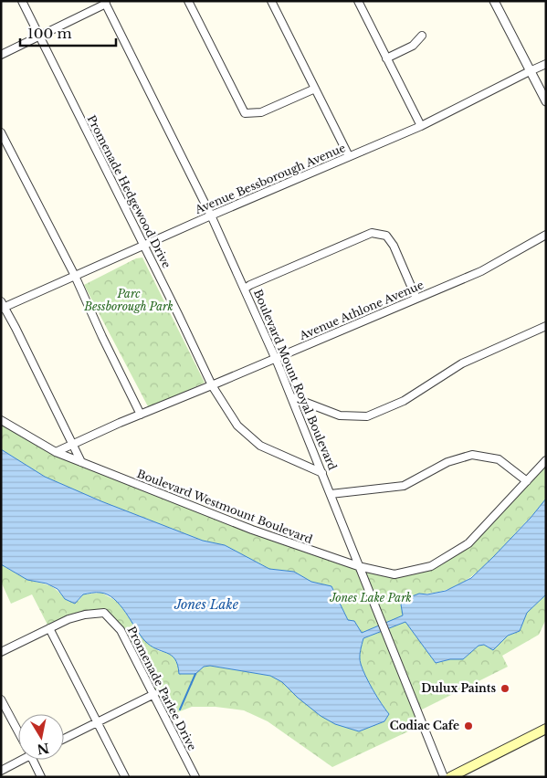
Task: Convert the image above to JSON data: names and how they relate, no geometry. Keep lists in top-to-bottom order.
{
  "streets": {
    "street": [
      "Avenue Bessborough Avenue",
      "Promenade Hedgewood Drive",
      "Avenue Athlone Avenue",
      "Boulevard Mount Royal Boulevard",
      "Boulevard Westmount Boulevard",
      "Promenade Parlee Drive"
    ]
  },
  "crossings": [
    ["Avenue Bessborough Avenue", "Promenade Hedgewood Drive"],
    ["Avenue Bessborough Avenue", "Boulevard Mount Royal Boulevard"],
    ["Promenade Hedgewood Drive", "Avenue Athlone Avenue"],
    ["Promenade Hedgewood Drive", "Boulevard Mount Royal Boulevard"],
    ["Avenue Athlone Avenue", "Boulevard Mount Royal Boulevard"],
    ["Avenue Athlone Avenue", "Boulevard Westmount Boulevard"],
    ["Boulevard Mount Royal Boulevard", "Boulevard Westmount Boulevard"]
  ],
  "water": ["Jones Lake"],
  "parks": ["Parc Bessborough Park", "Jones Lake Park"],
  "places": ["Dulux Paints", "Codiac Cafe"],
  "scale_bar": "100 m",
  "north": "bottom"
}
